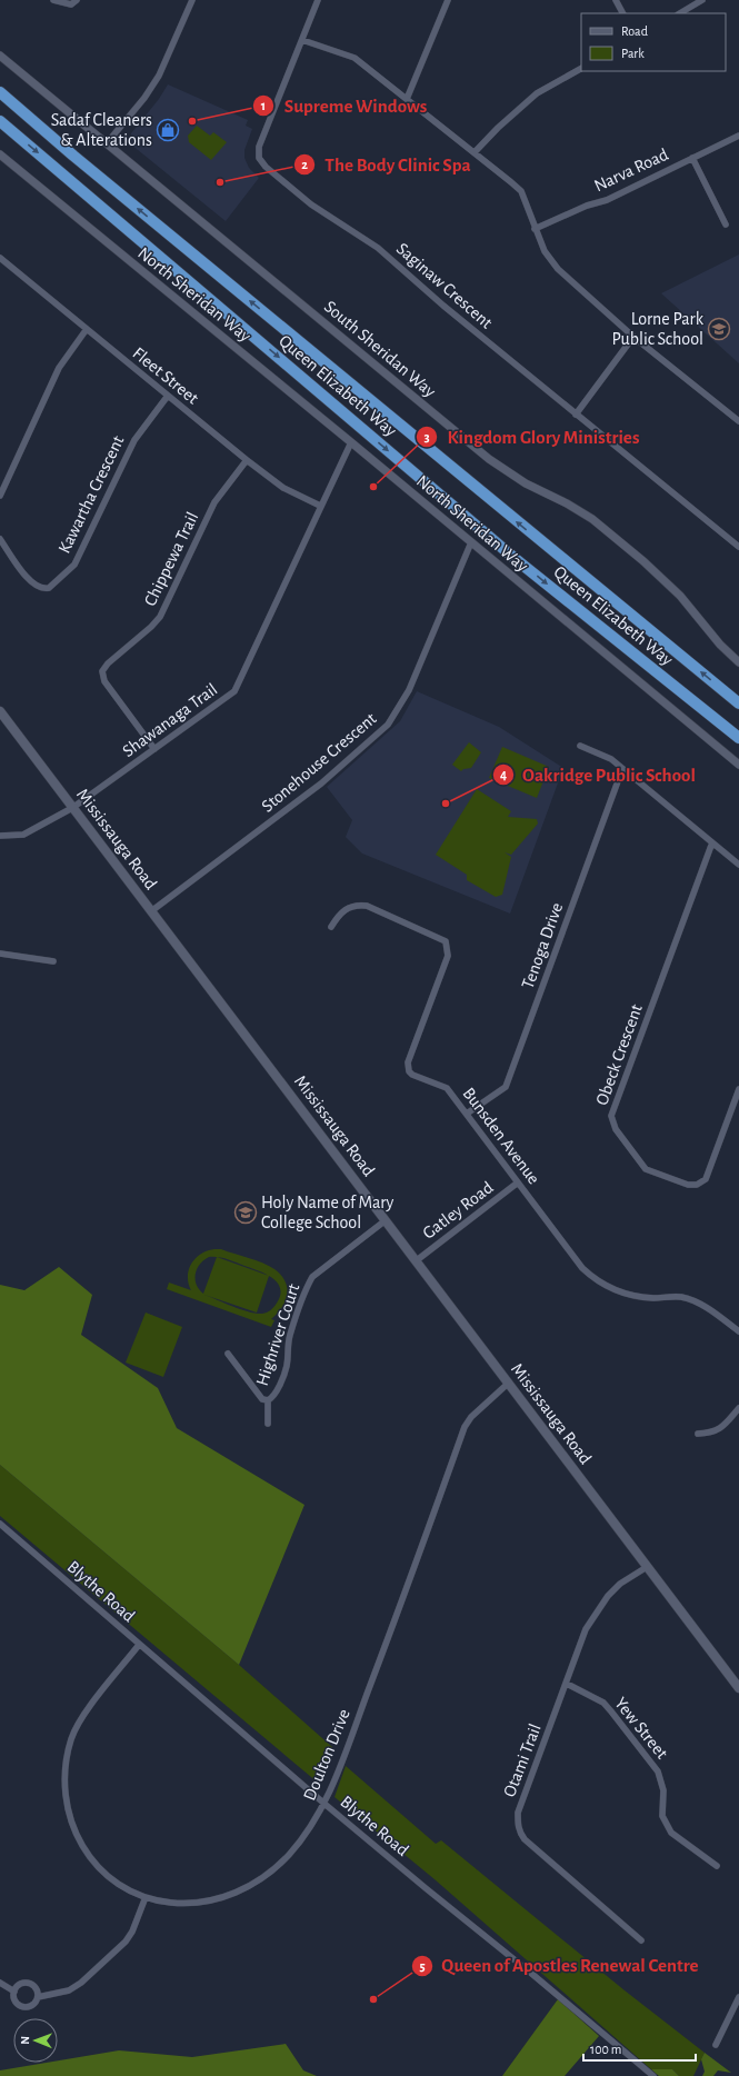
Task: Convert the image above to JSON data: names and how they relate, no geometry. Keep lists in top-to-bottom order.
{
  "streets": {
    "highway": ["Queen Elizabeth Way"],
    "main road": ["Mississauga Road"],
    "street": [
      "Narva Road",
      "Saginaw Crescent",
      "North Sheridan Way",
      "South Sheridan Way",
      "Fleet Street",
      "Kawartha Crescent",
      "Chippewa Trail",
      "Shawanaga Trail",
      "Stonehouse Crescent",
      "Tenoga Drive",
      "Obeck Crescent",
      "Bunsden Avenue",
      "Gatley Road",
      "Highriver Court",
      "Blythe Road",
      "Yew Street",
      "Doulton Drive",
      "Otami Trail"
    ]
  },
  "crossings": [
    ["North Sheridan Way", "Shawanaga Trail"],
    ["North Sheridan Way", "Stonehouse Crescent"],
    ["Fleet Street", "Kawartha Crescent"],
    ["Fleet Street", "Chippewa Trail"],
    ["Fleet Street", "Shawanaga Trail"],
    ["Chippewa Trail", "Shawanaga Trail"],
    ["Shawanaga Trail", "Mississauga Road"],
    ["Stonehouse Crescent", "Mississauga Road"],
    ["Mississauga Road", "Gatley Road"],
    ["Mississauga Road", "Highriver Court"],
    ["Mississauga Road", "Doulton Drive"],
    ["Mississauga Road", "Otami Trail"],
    ["Tenoga Drive", "Bunsden Avenue"],
    ["Bunsden Avenue", "Gatley Road"],
    ["Blythe Road", "Doulton Drive"],
    ["Yew Street", "Otami Trail"]
  ],
  "places": {
    "other": [
      "Supreme Windows",
      "The Body Clinic Spa",
      "Kingdom Glory Ministries",
      "Oakridge Public School",
      "Queen of Apostles Renewal Centre"
    ],
    "shop": ["Sadaf Cleaners & Alterations"],
    "school or university": ["Lorne Park Public School", "Holy Name of Mary College School"]
  },
  "legend": ["Road", "Park"],
  "scale_bar": "100 m",
  "north": "left"
}
